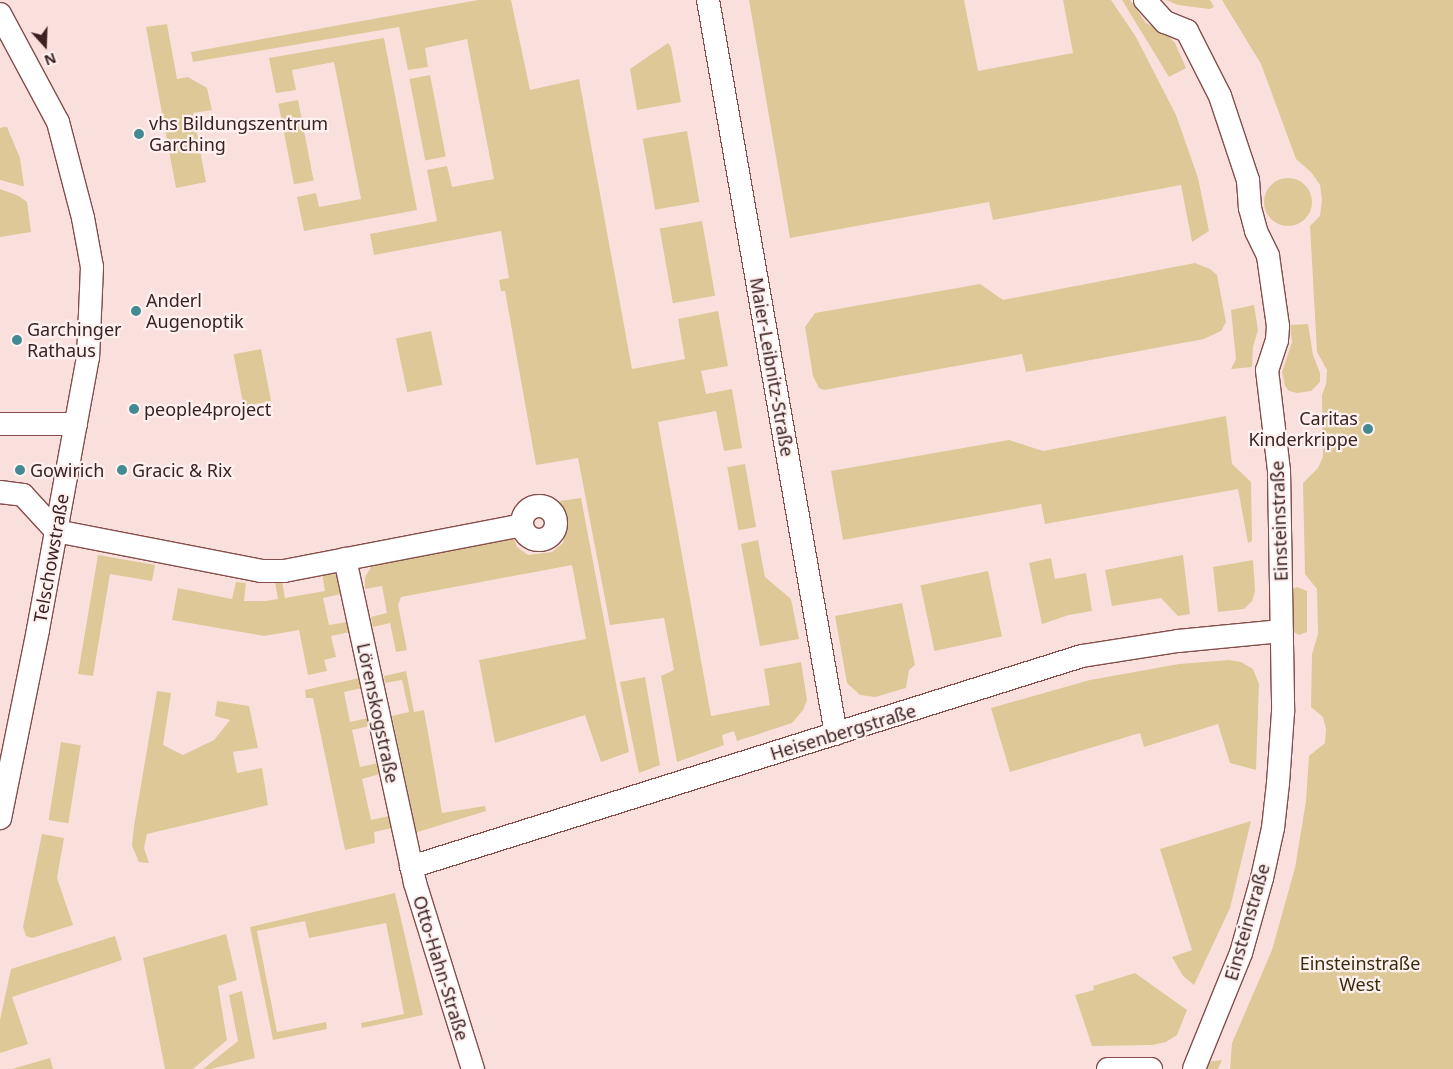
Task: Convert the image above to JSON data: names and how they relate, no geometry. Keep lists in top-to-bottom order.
{
  "streets": {
    "street": [
      "Maier-Leibnitz-Straße",
      "Einsteinstraße",
      "Telschowstraße",
      "Lörenskogstraße",
      "Heisenbergstraße",
      "Otto-Hahn-Straße"
    ]
  },
  "crossings": [
    ["Maier-Leibnitz-Straße", "Heisenbergstraße"],
    ["Einsteinstraße", "Heisenbergstraße"],
    ["Lörenskogstraße", "Heisenbergstraße"],
    ["Lörenskogstraße", "Otto-Hahn-Straße"],
    ["Heisenbergstraße", "Otto-Hahn-Straße"]
  ],
  "parks": ["Einsteinstraße West"],
  "places": [
    "vhs Bildungszentrum Garching",
    "Anderl Augenoptik",
    "Garchinger Rathaus",
    "people4project",
    "Caritas Kinderkrippe",
    "Gowirich",
    "Gracic & Rix"
  ],
  "north": "bottom"
}
